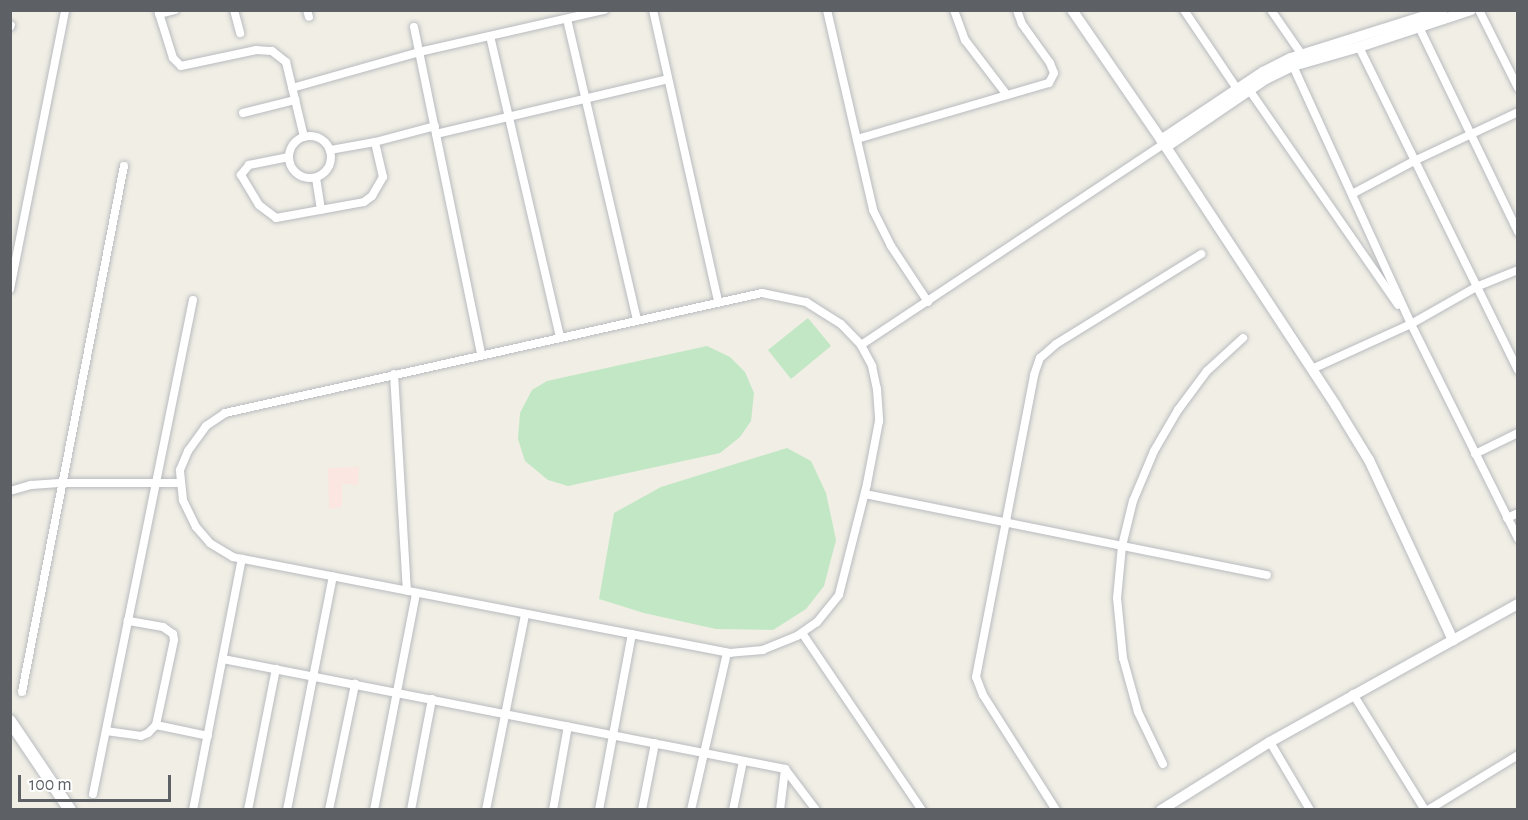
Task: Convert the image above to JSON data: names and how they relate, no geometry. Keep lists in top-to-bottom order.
{
  "scale_bar": "100 m"
}
